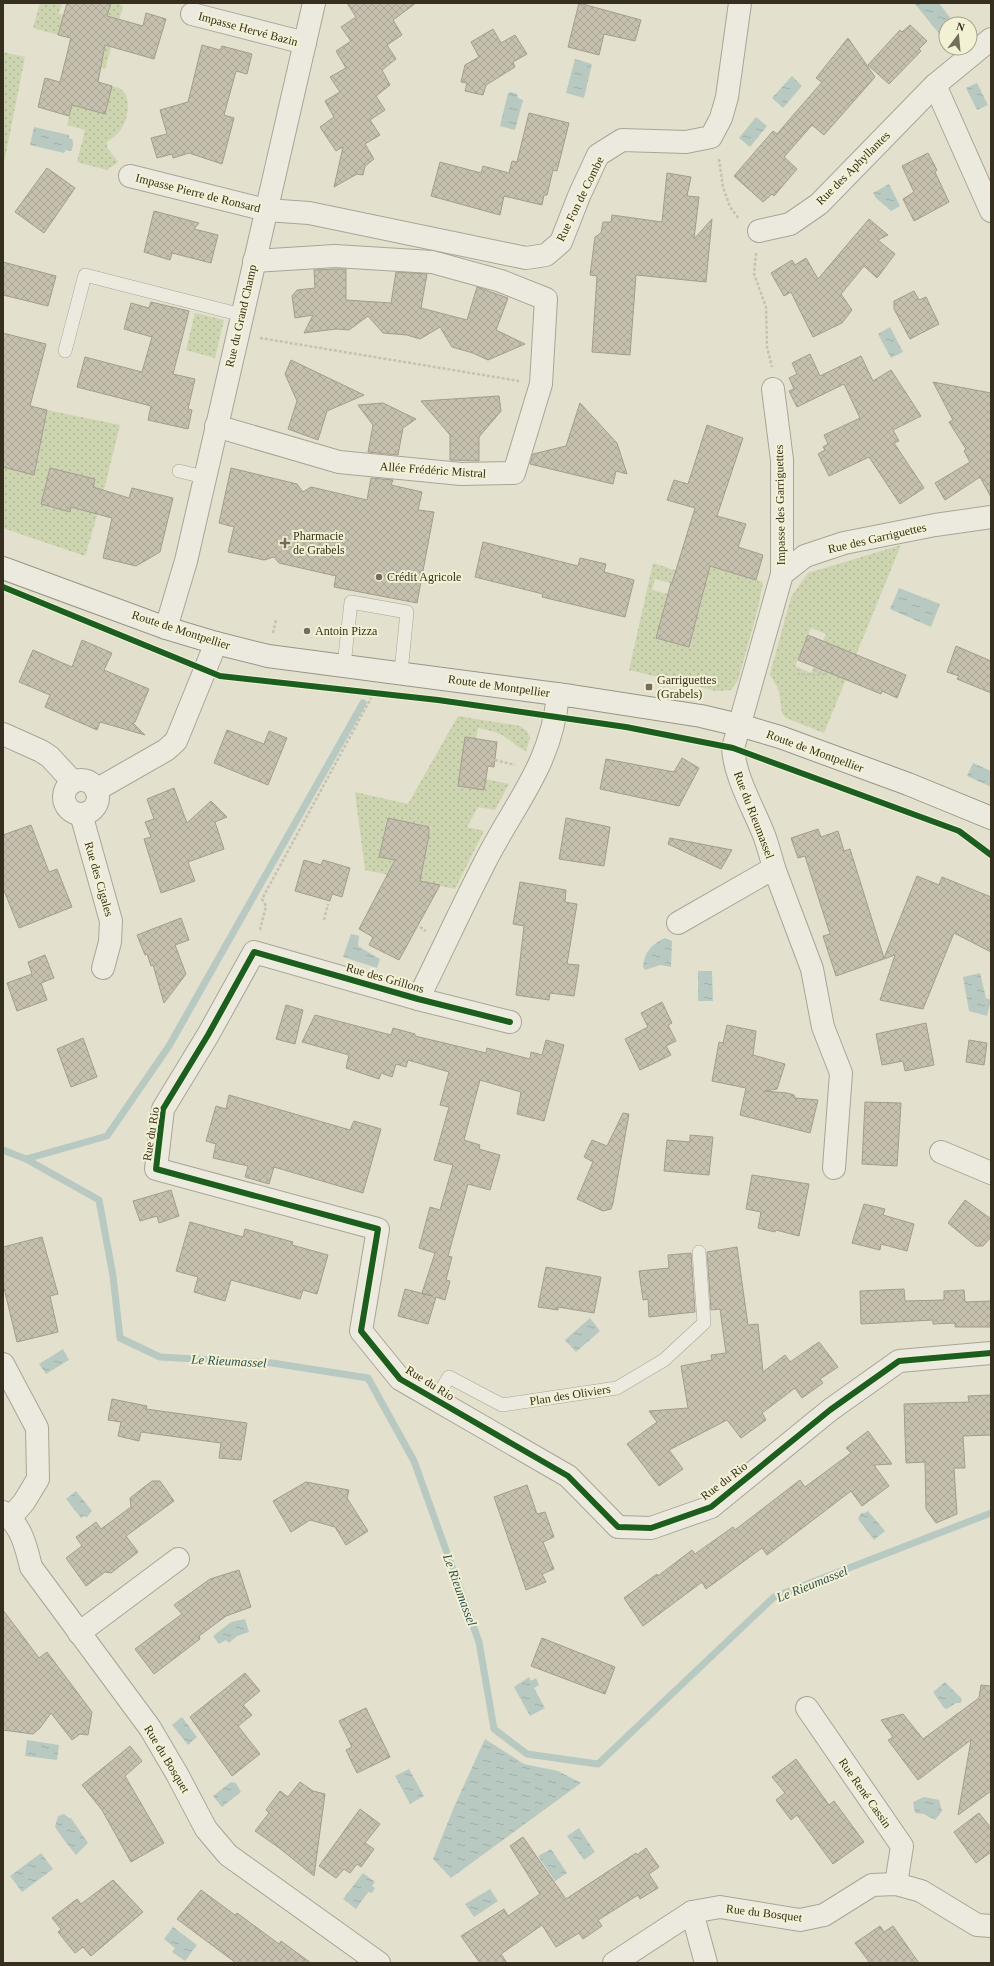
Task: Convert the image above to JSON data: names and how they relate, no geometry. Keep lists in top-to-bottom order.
{
  "streets": {
    "street": [
      "Impasse Hervé Bazin",
      "Rue des Aphyllantes",
      "Impasse Pierre de Ronsard",
      "Rue Fon de Combe",
      "Rue du Grand Champ",
      "Allée Frédéric Mistral",
      "Impasse des Garriguettes",
      "Rue des Garriguettes",
      "Route de Montpellier",
      "Rue du Rieumassel",
      "Rue des Cigales",
      "Rue des Grillons",
      "Rue du Rio",
      "Rue du Bosquet",
      "Rue René Cassin"
    ],
    "lane": ["Plan des Oliviers"]
  },
  "crossings": [
    ["Impasse Hervé Bazin", "Rue du Grand Champ"],
    ["Impasse Pierre de Ronsard", "Rue Fon de Combe"],
    ["Impasse Pierre de Ronsard", "Rue du Grand Champ"],
    ["Rue Fon de Combe", "Rue du Grand Champ"],
    ["Rue du Grand Champ", "Allée Frédéric Mistral"],
    ["Rue du Grand Champ", "Route de Montpellier"],
    ["Impasse des Garriguettes", "Rue des Garriguettes"],
    ["Route de Montpellier", "Rue du Rieumassel"],
    ["Route de Montpellier", "Rue des Grillons"],
    ["Rue des Grillons", "Rue du Rio"],
    ["Rue du Rio", "Plan des Oliviers"],
    ["Rue du Bosquet", "Rue René Cassin"]
  ],
  "water": ["Le Rieumassel"],
  "places": {
    "health": ["Pharmacie de Grabels"],
    "other": ["Crédit Agricole", "Antoin Pizza"],
    "transit": ["Garriguettes (Grabels)"]
  },
  "north": "top"
}
